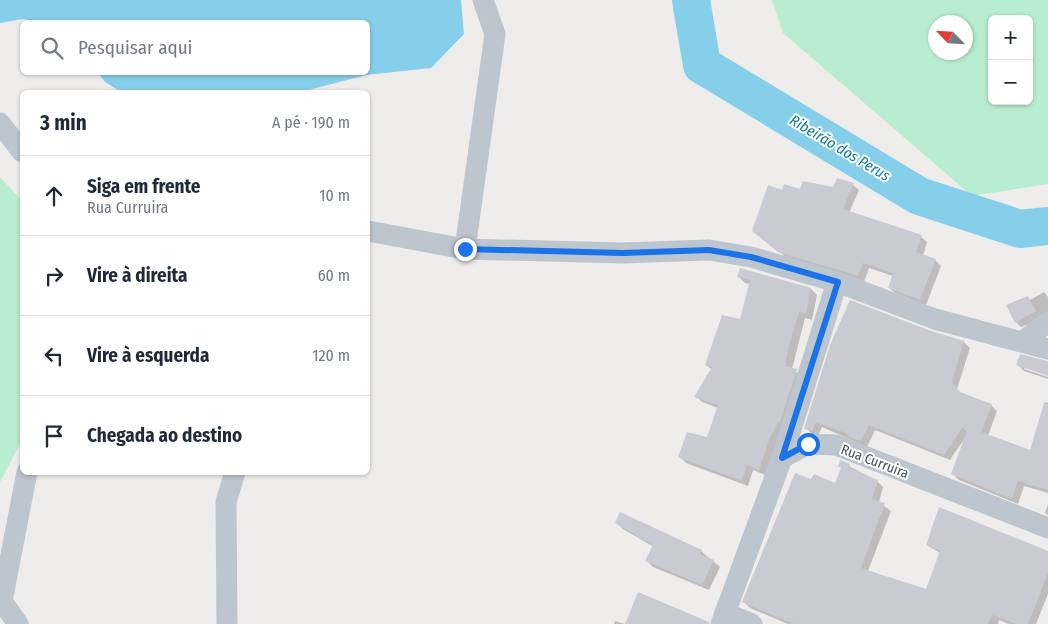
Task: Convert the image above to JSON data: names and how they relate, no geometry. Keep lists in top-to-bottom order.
{
  "streets": {
    "street": ["Rua Curruira"]
  },
  "water": ["Ribeirão dos Perus"],
  "north": "top left",
  "page": {
    "map_buttons": ["+", "−"],
    "search": "Pesquisar aqui",
    "heading": ["3 min", "A pé · 190 m"],
    "list": [
      ["Siga em frente", "Rua Curruira", "10 m"],
      ["Vire à direita", "60 m"],
      ["Vire à esquerda", "120 m"],
      "Chegada ao destino"
    ]
  }
}
